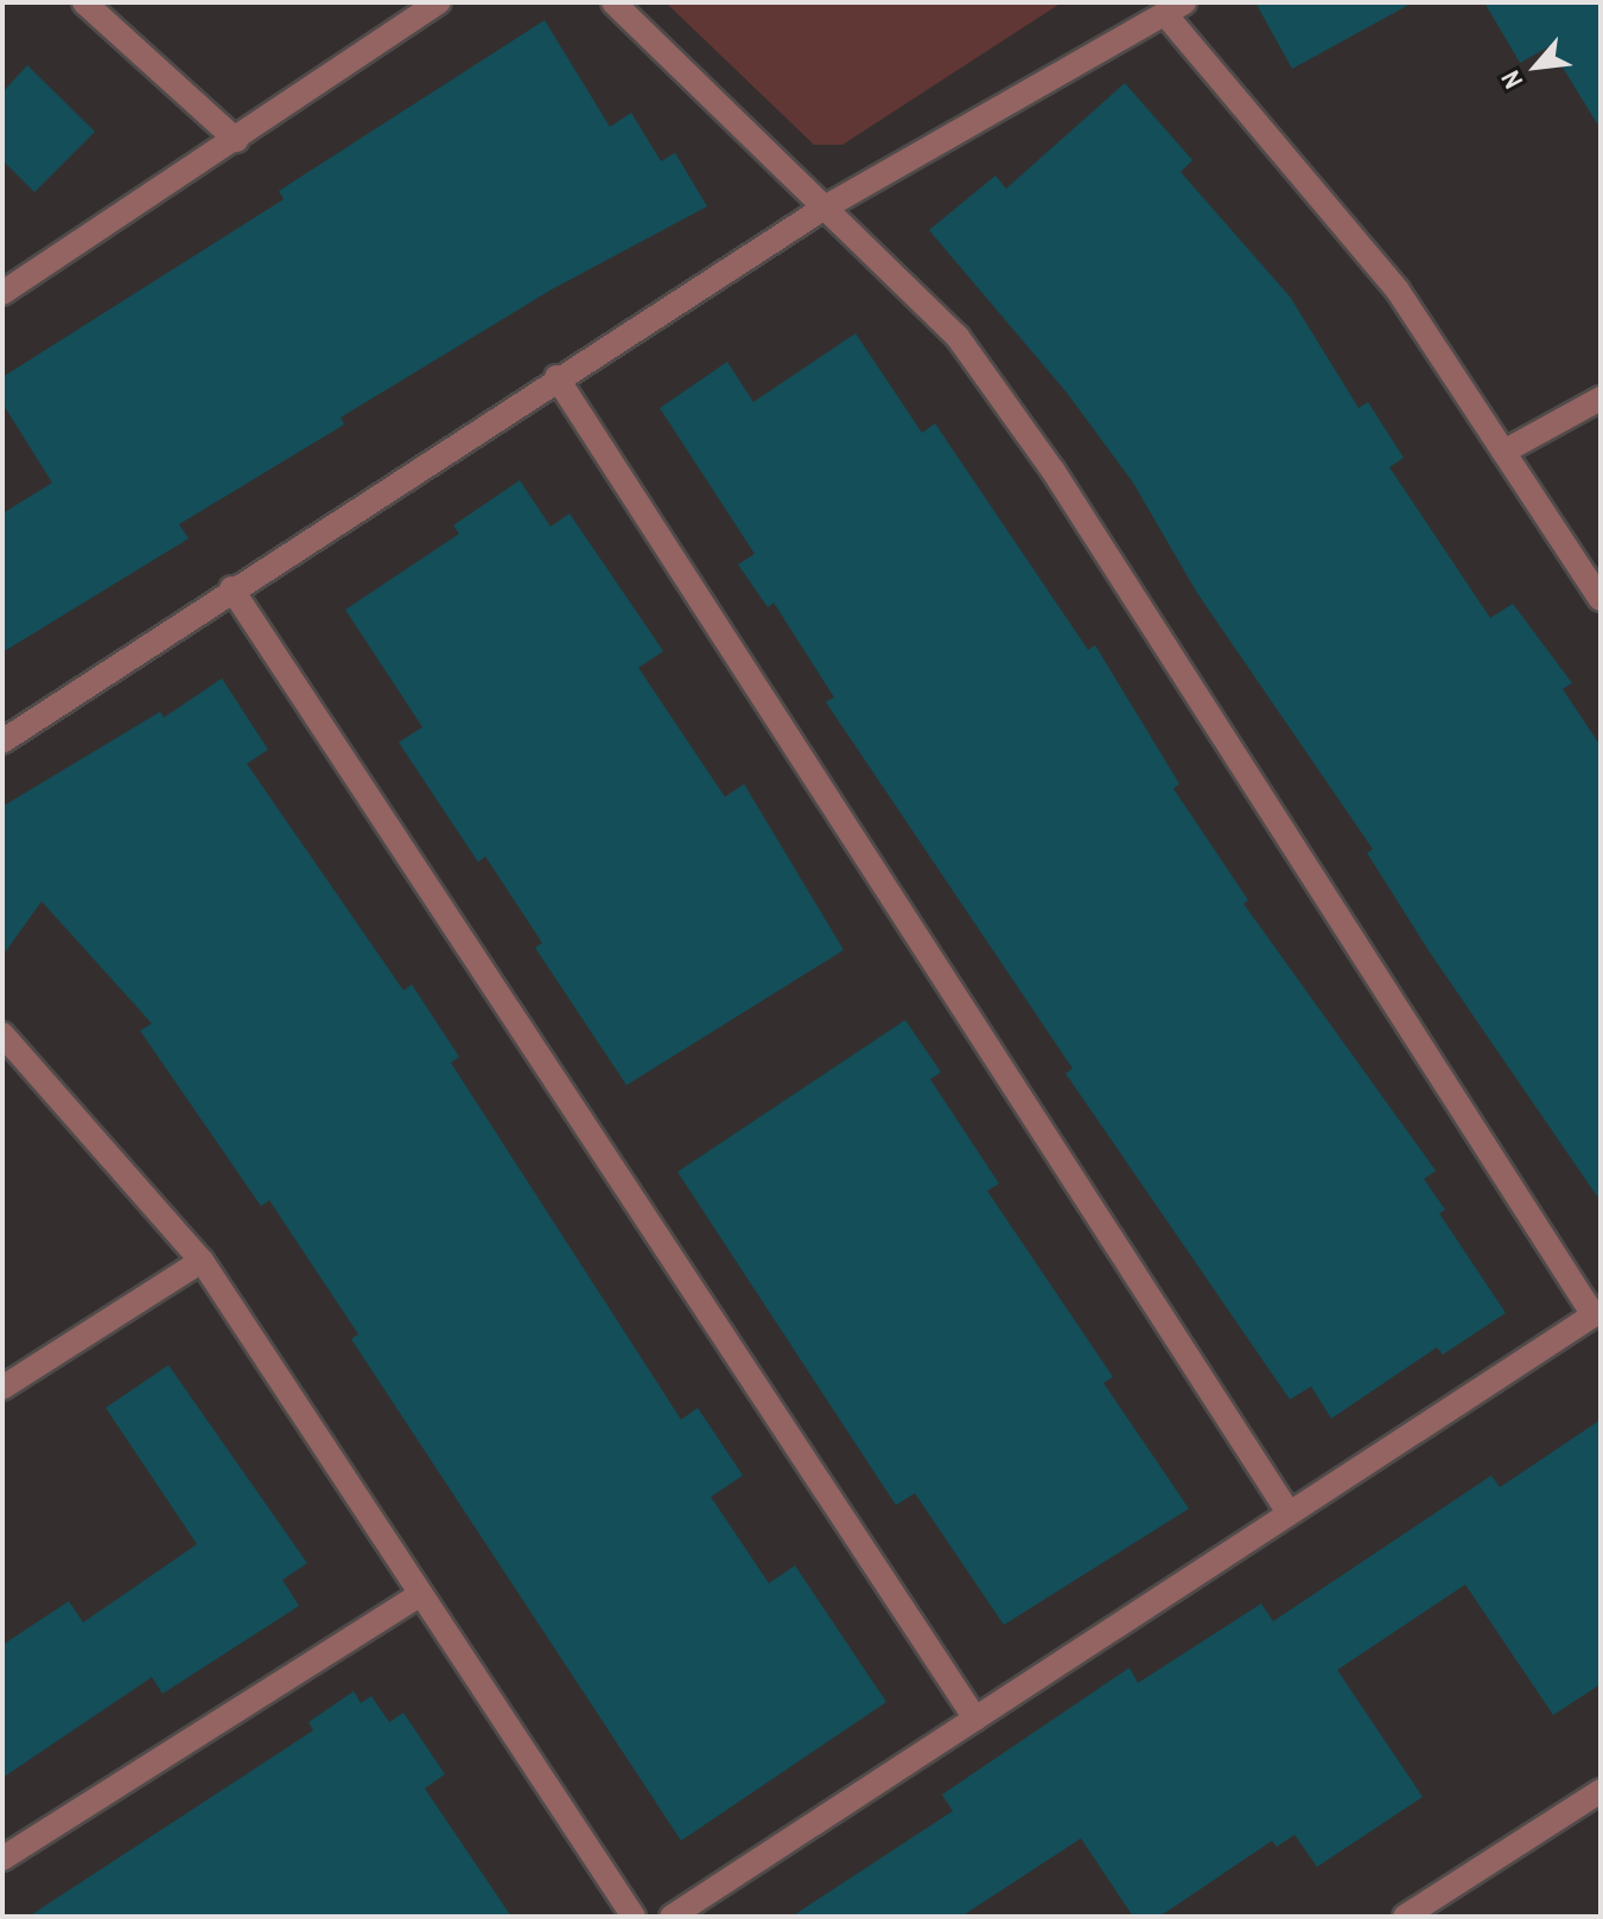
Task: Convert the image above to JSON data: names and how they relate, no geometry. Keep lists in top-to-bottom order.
{
  "north": "bottom left"
}
